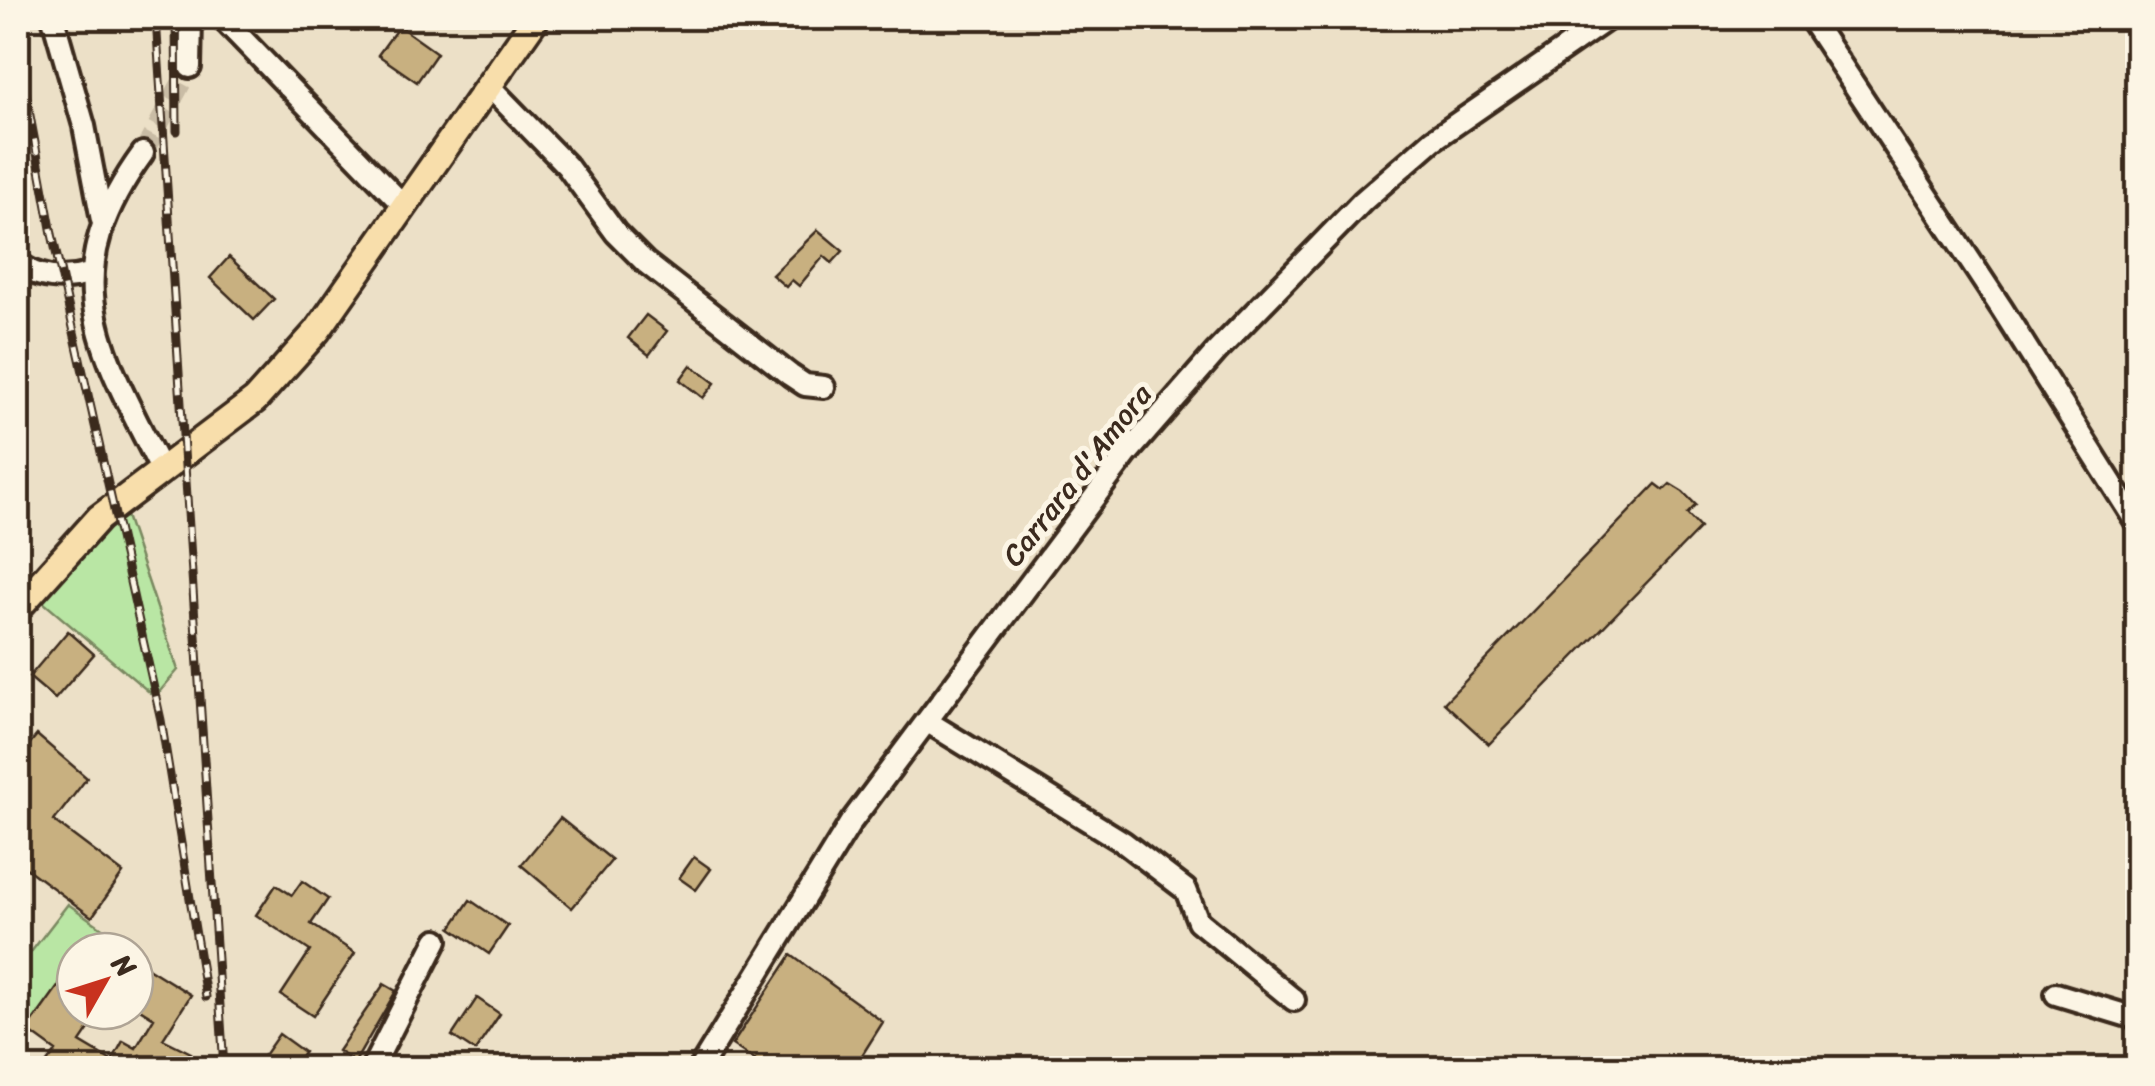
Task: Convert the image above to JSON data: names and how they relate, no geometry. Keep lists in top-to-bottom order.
{
  "streets": {
    "street": ["Carrara d'Amora"]
  },
  "north": "top right"
}
